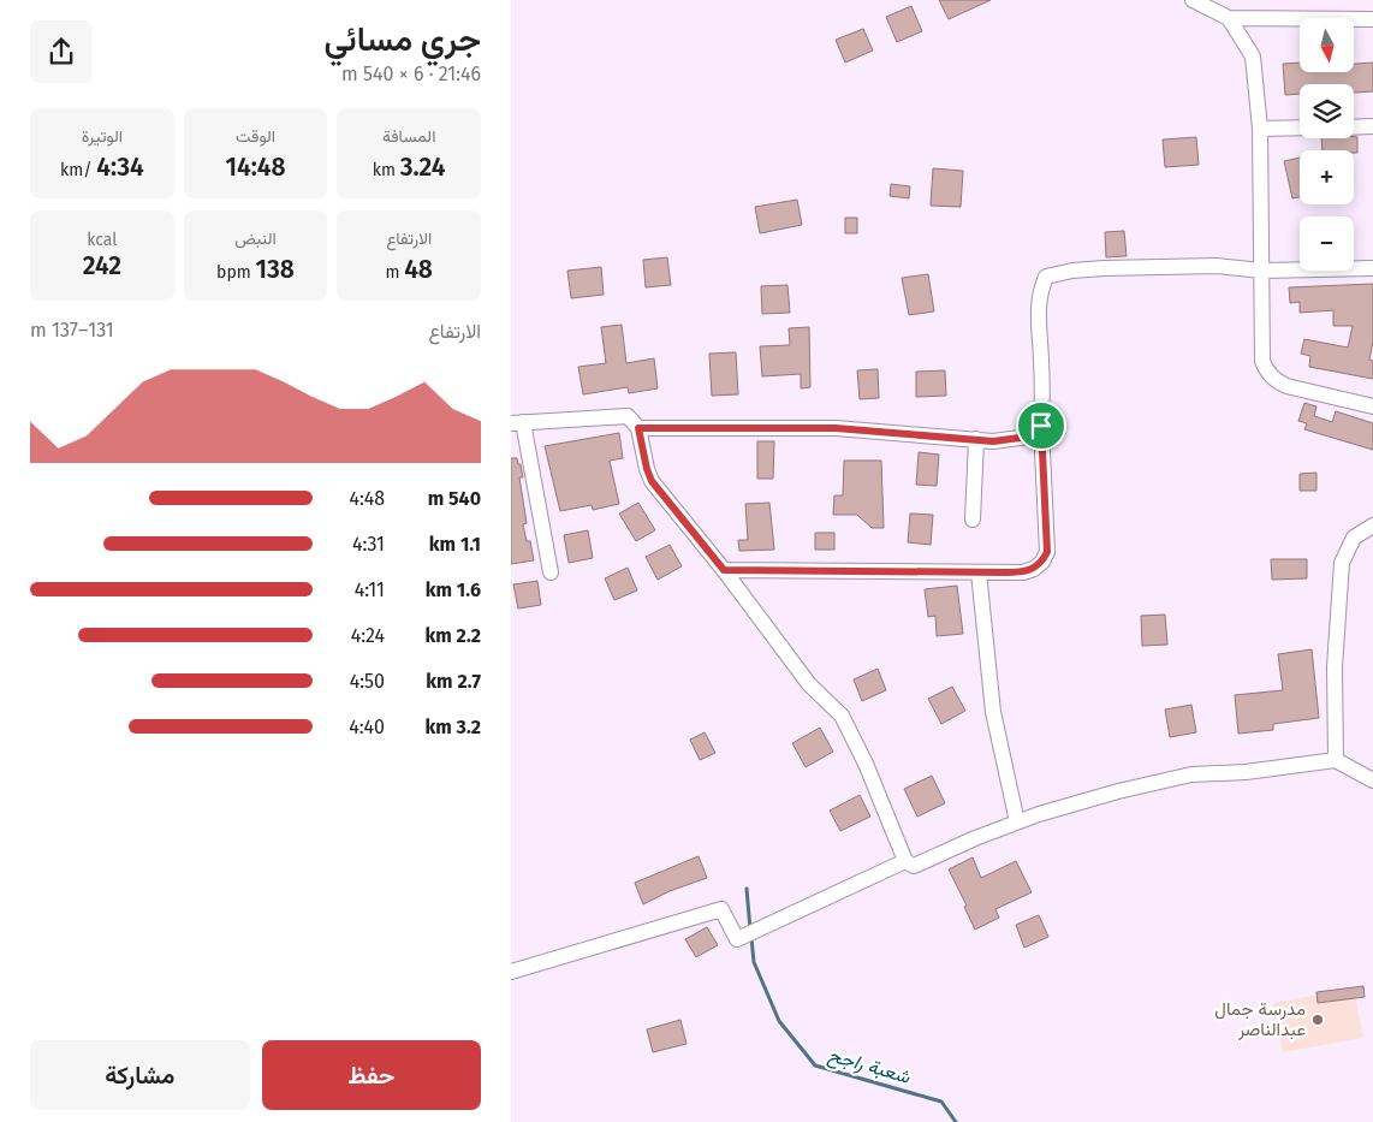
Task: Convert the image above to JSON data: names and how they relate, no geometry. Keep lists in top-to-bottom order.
{
  "water": ["شعبة راجح"],
  "places": ["مدرسة جمال عبدالناصر"],
  "north": "bottom",
  "page": {
    "heading": ["جري مسائي", "21:46 · 6 × 540 m"],
    "map_buttons": ["+", "−"],
    "stats": [
      ["المسافة", "3.24 km"],
      ["الوقت", "14:48"],
      ["الوتيرة", "4:34 /km"],
      ["الارتفاع", "48 m"],
      ["النبض", "138 bpm"],
      ["kcal", "242"]
    ],
    "chart": ["الارتفاع", "131–137 m"],
    "list": [
      {
        "name": "540 m",
        "note": "4:48"
      },
      {
        "name": "1.1 km",
        "note": "4:31"
      },
      {
        "name": "1.6 km",
        "note": "4:11"
      },
      {
        "name": "2.2 km",
        "note": "4:24"
      },
      {
        "name": "2.7 km",
        "note": "4:50"
      },
      {
        "name": "3.2 km",
        "note": "4:40"
      }
    ],
    "buttons": ["حفظ", "مشاركة"]
  }
}
